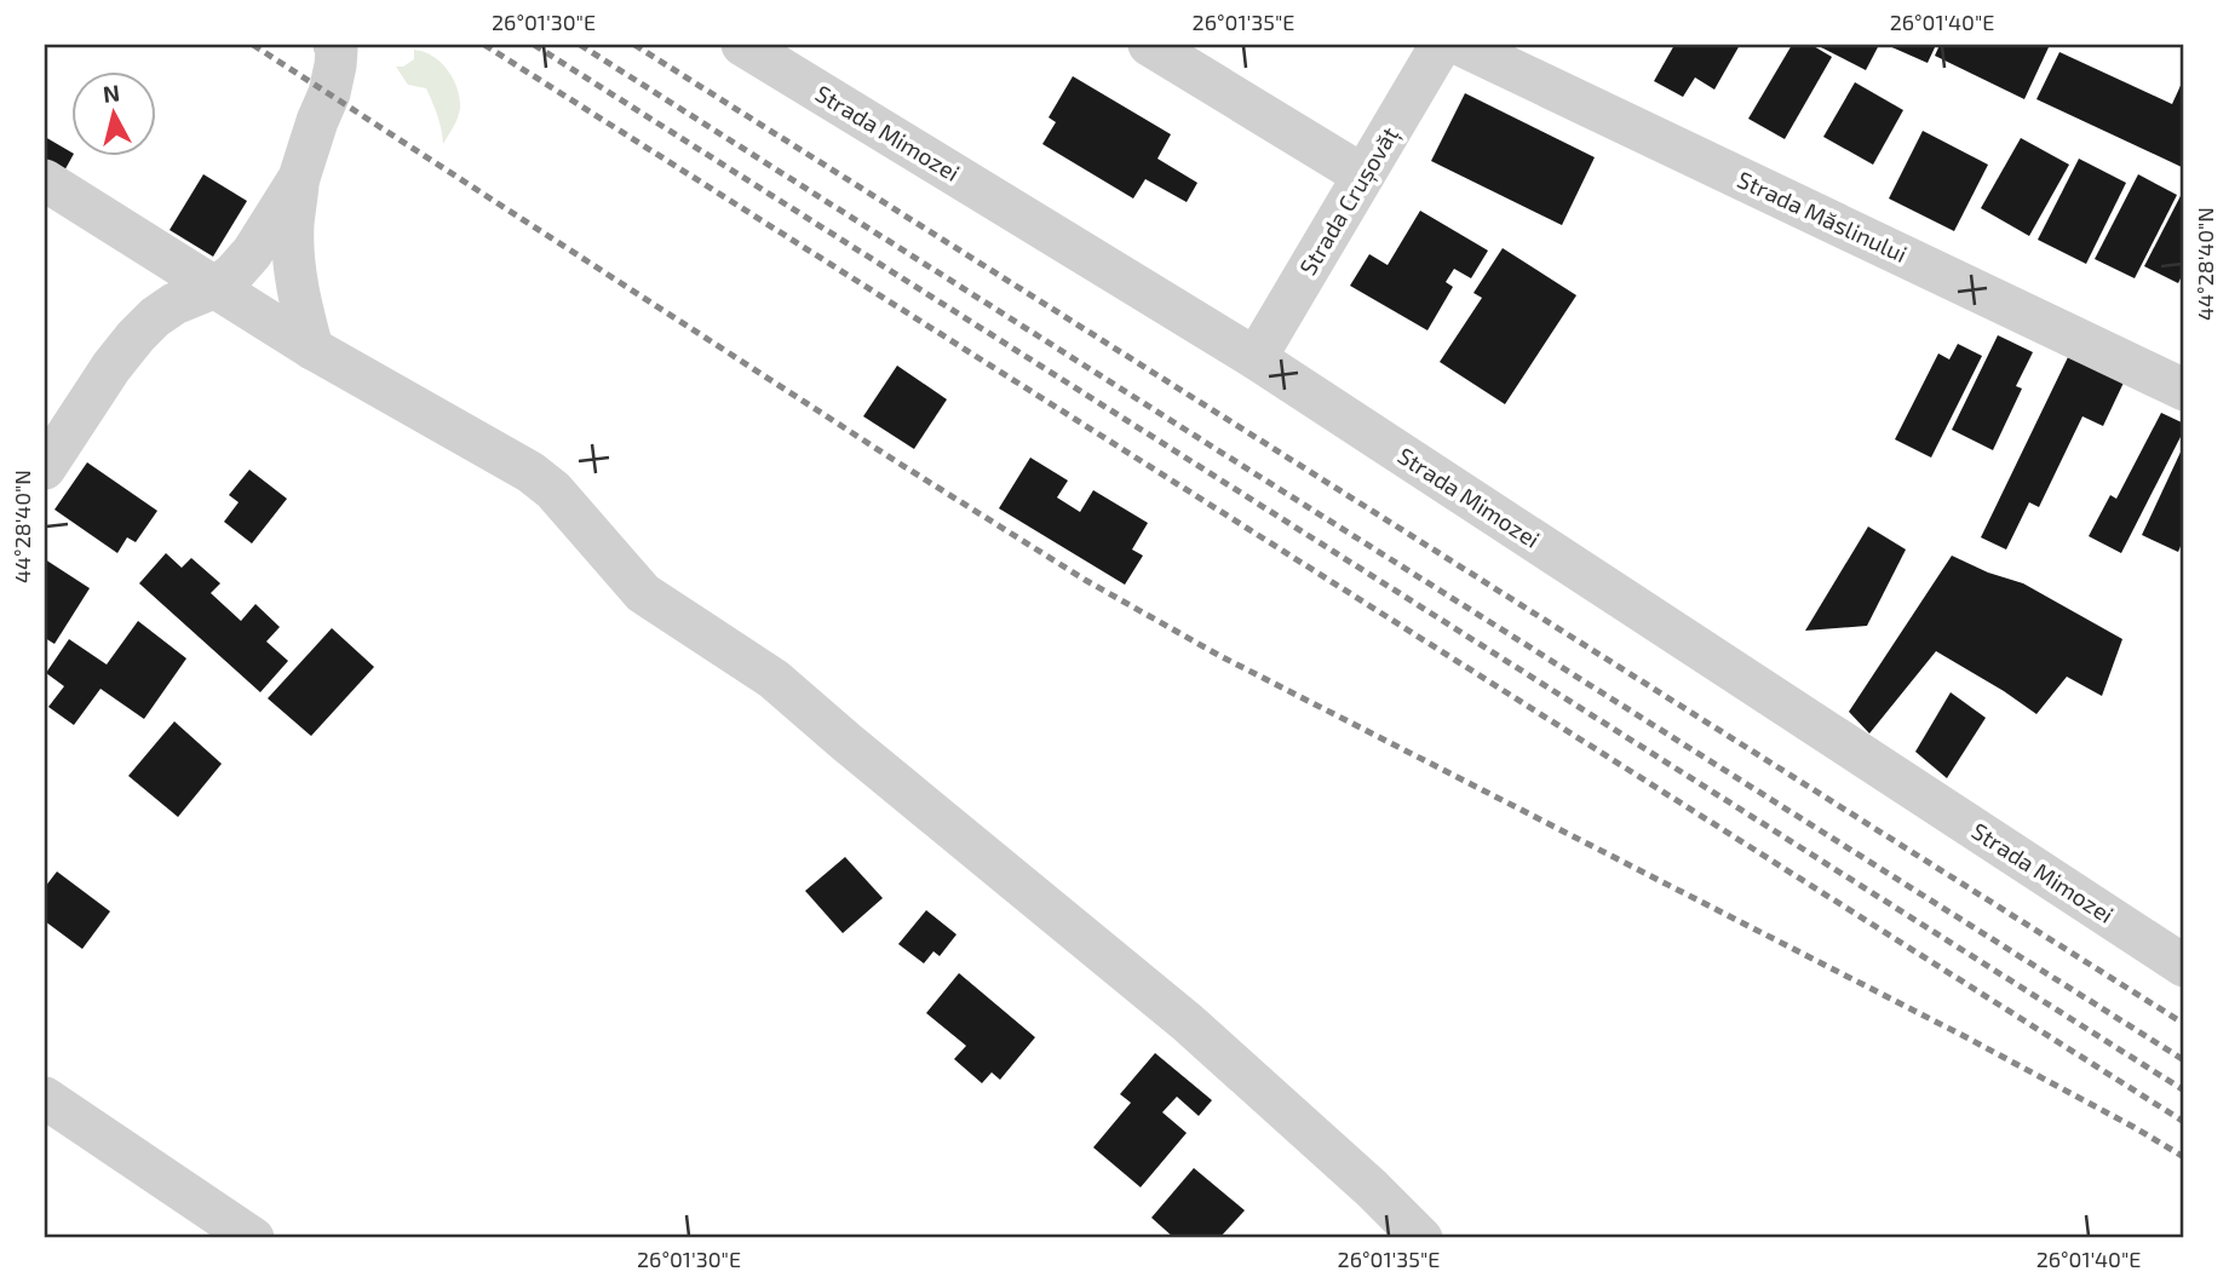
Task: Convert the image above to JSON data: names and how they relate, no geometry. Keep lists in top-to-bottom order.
{
  "streets": {
    "street": ["Strada Mimozei", "Strada Crușovăț", "Strada Măslinului"]
  },
  "crossings": [
    ["Strada Mimozei", "Strada Crușovăț"]
  ],
  "north": "top",
  "coordinates": [
    "26°01'30\"E",
    "26°01'35\"E",
    "26°01'40\"E",
    "44°28'40\"N"
  ]
}
